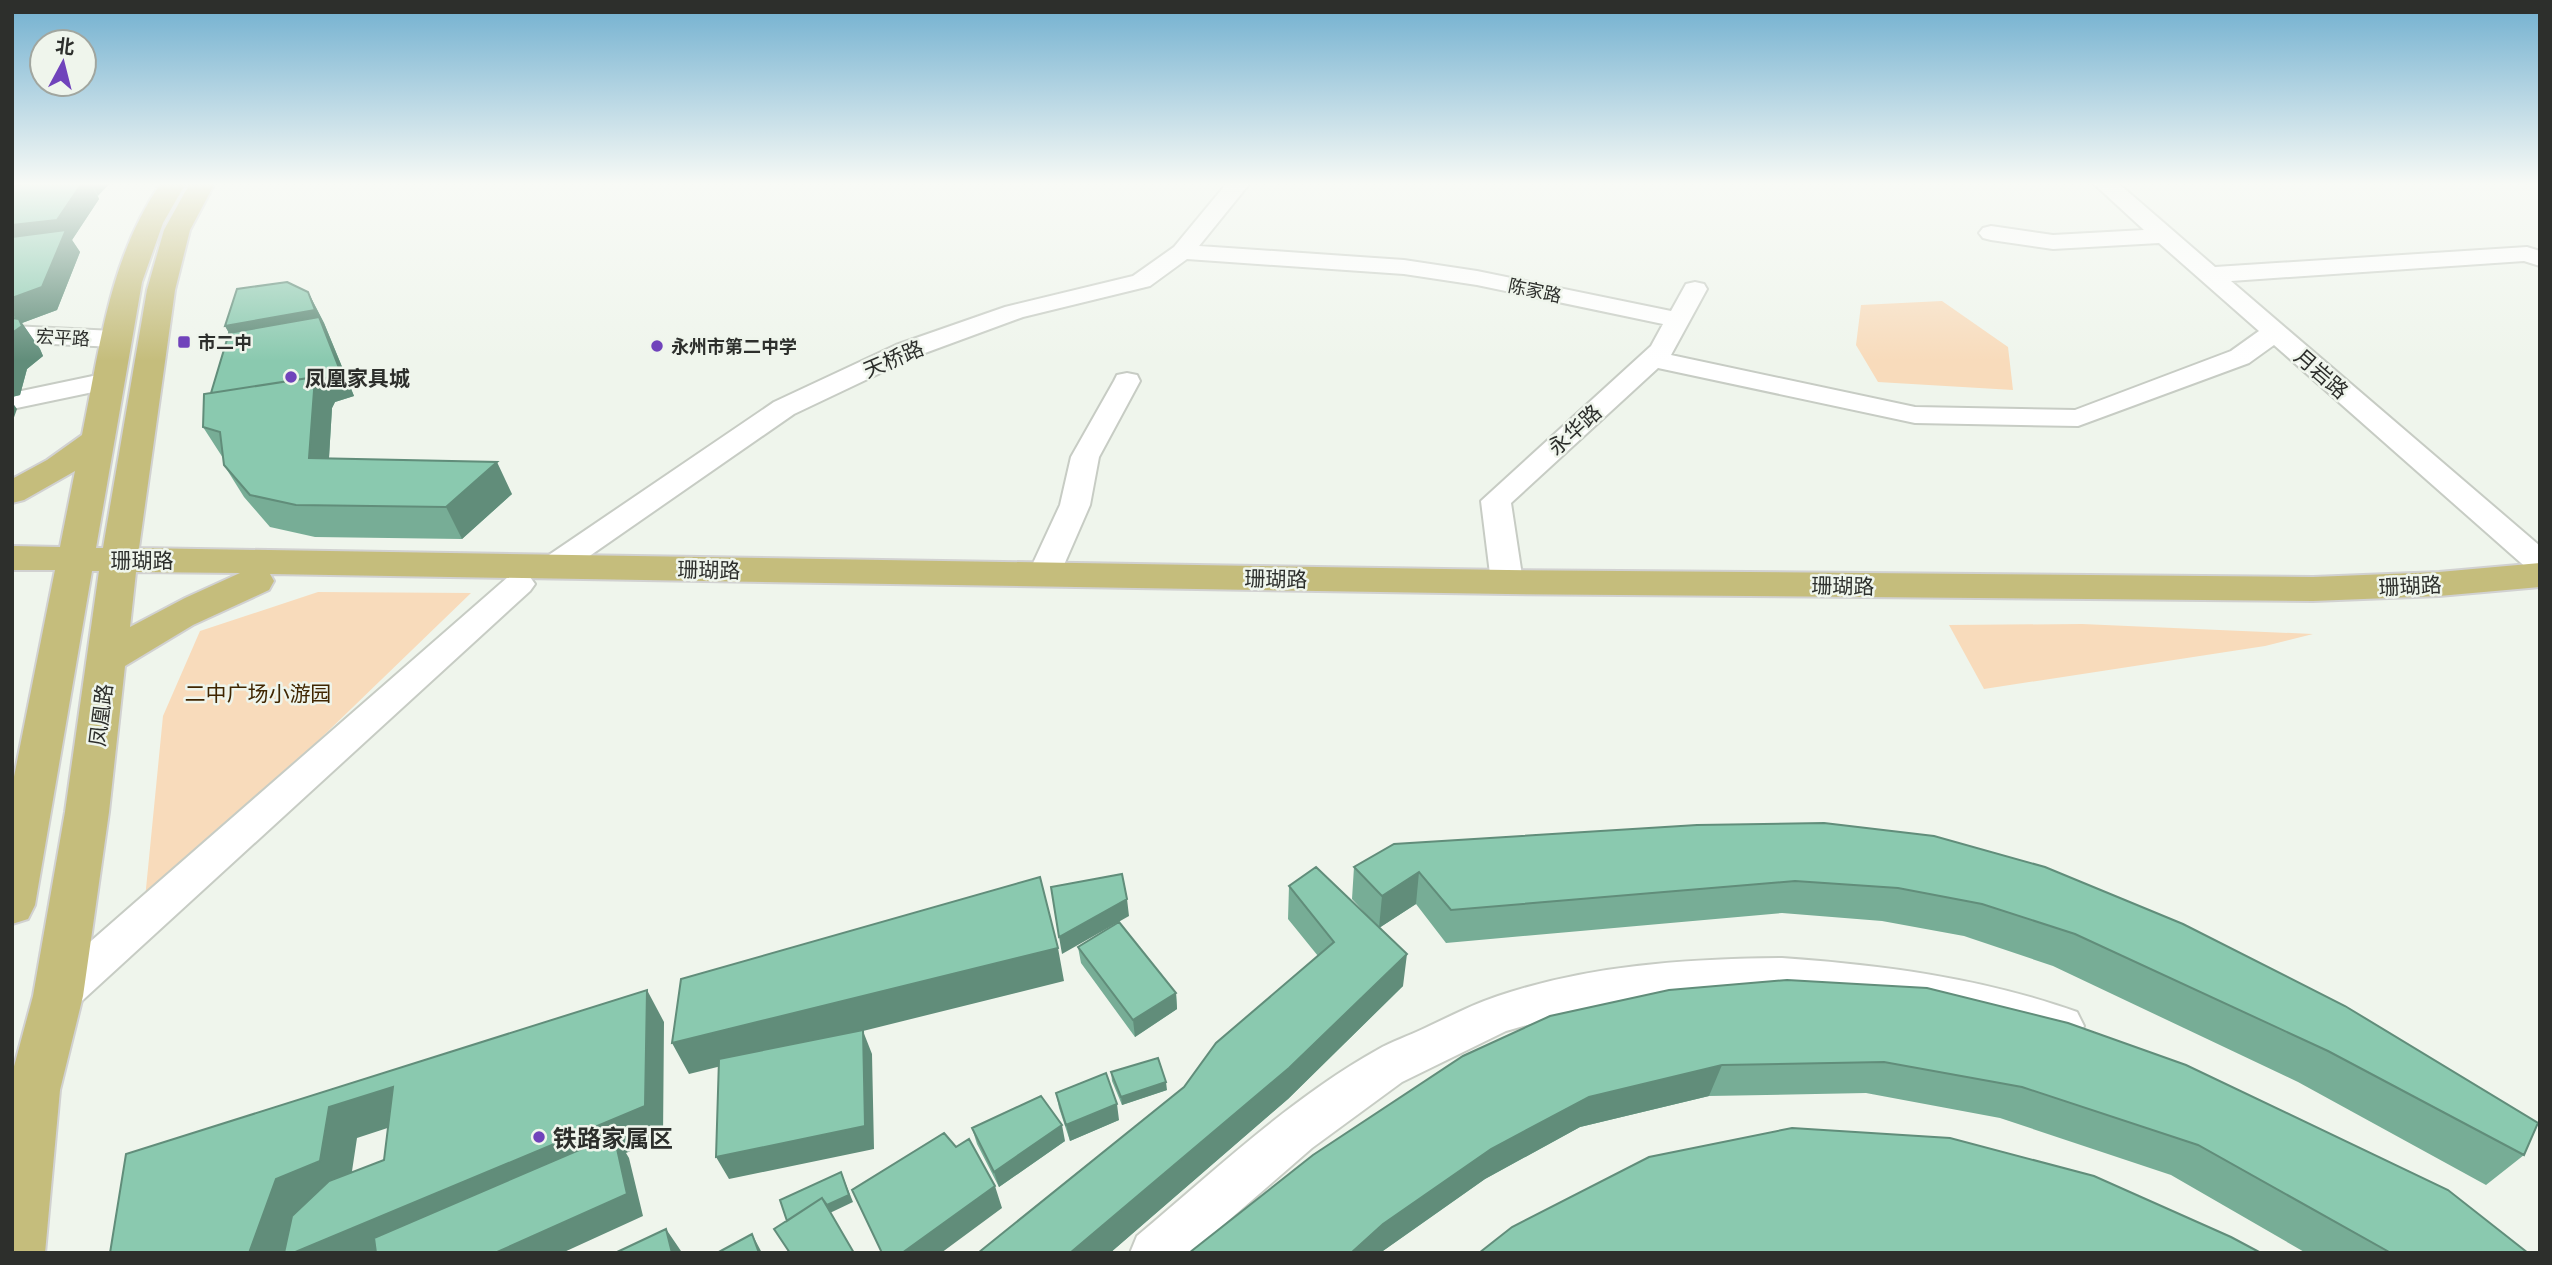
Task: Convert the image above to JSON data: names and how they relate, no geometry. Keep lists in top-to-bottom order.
{
  "streets": {
    "main road": ["珊瑚路", "凤凰路"],
    "street": [
      "陈家路",
      "宏平路",
      "天桥路",
      "月岩路",
      "永华路"
    ]
  },
  "crossings": [
    ["陈家路", "天桥路"],
    ["陈家路", "永华路"],
    ["天桥路", "珊瑚路"],
    ["永华路", "珊瑚路"],
    ["珊瑚路", "凤凰路"]
  ],
  "parks": ["二中广场小游园"],
  "places": {
    "transit": ["市二中"],
    "other": ["永州市第二中学", "凤凰家具城", "铁路家属区"]
  },
  "north": "top"
}
